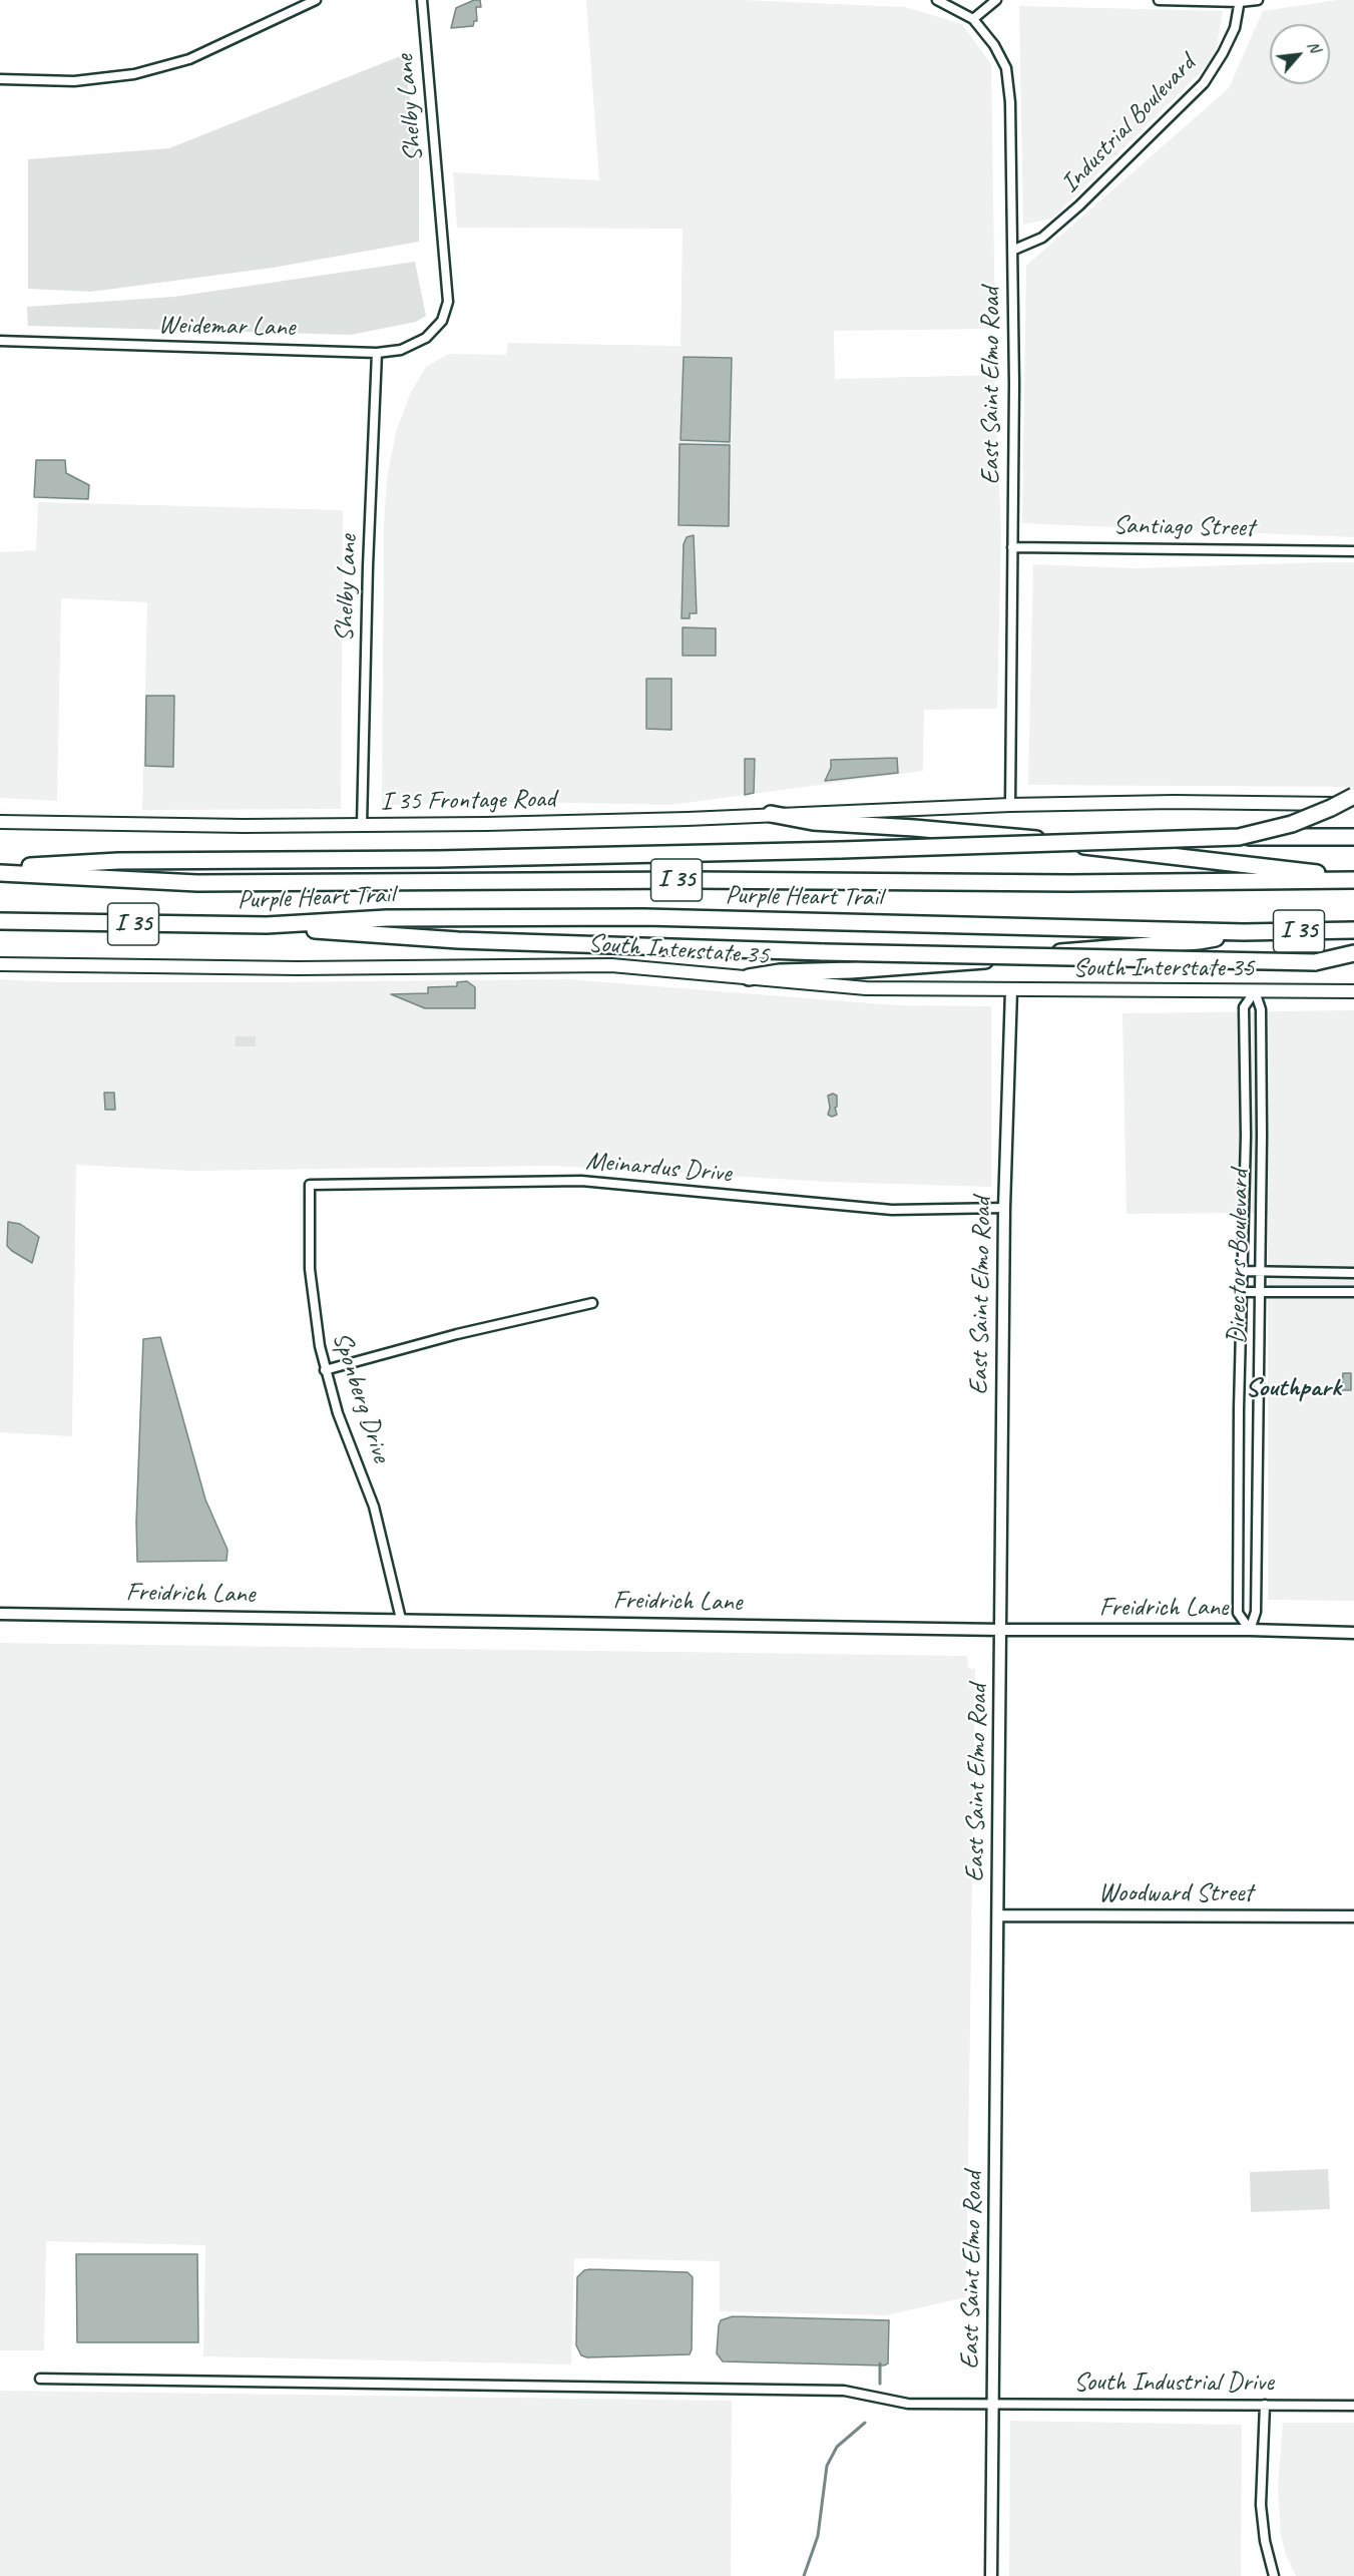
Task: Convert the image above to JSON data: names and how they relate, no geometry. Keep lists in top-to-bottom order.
{
  "streets": {
    "highway": ["I 35", "Purple Heart Trail"],
    "main road": ["I 35 Frontage Road", "South Interstate 35"],
    "street": [
      "Shelby Lane",
      "Industrial Boulevard",
      "Weidemar Lane",
      "East Saint Elmo Road",
      "Santiago Street",
      "Meinardus Drive",
      "Directors Boulevard",
      "Sponberg Drive",
      "Freidrich Lane",
      "Woodward Street",
      "South Industrial Drive"
    ]
  },
  "crossings": [
    ["Shelby Lane", "Weidemar Lane"],
    ["Shelby Lane", "I 35 Frontage Road"],
    ["Industrial Boulevard", "East Saint Elmo Road"],
    ["East Saint Elmo Road", "Santiago Street"],
    ["East Saint Elmo Road", "South Interstate 35"],
    ["East Saint Elmo Road", "Meinardus Drive"],
    ["East Saint Elmo Road", "Freidrich Lane"],
    ["East Saint Elmo Road", "Woodward Street"],
    ["East Saint Elmo Road", "South Industrial Drive"],
    ["South Interstate 35", "Directors Boulevard"],
    ["Meinardus Drive", "Sponberg Drive"],
    ["Directors Boulevard", "Freidrich Lane"],
    ["Sponberg Drive", "Freidrich Lane"]
  ],
  "districts": ["Southpark"],
  "north": "top right"
}
